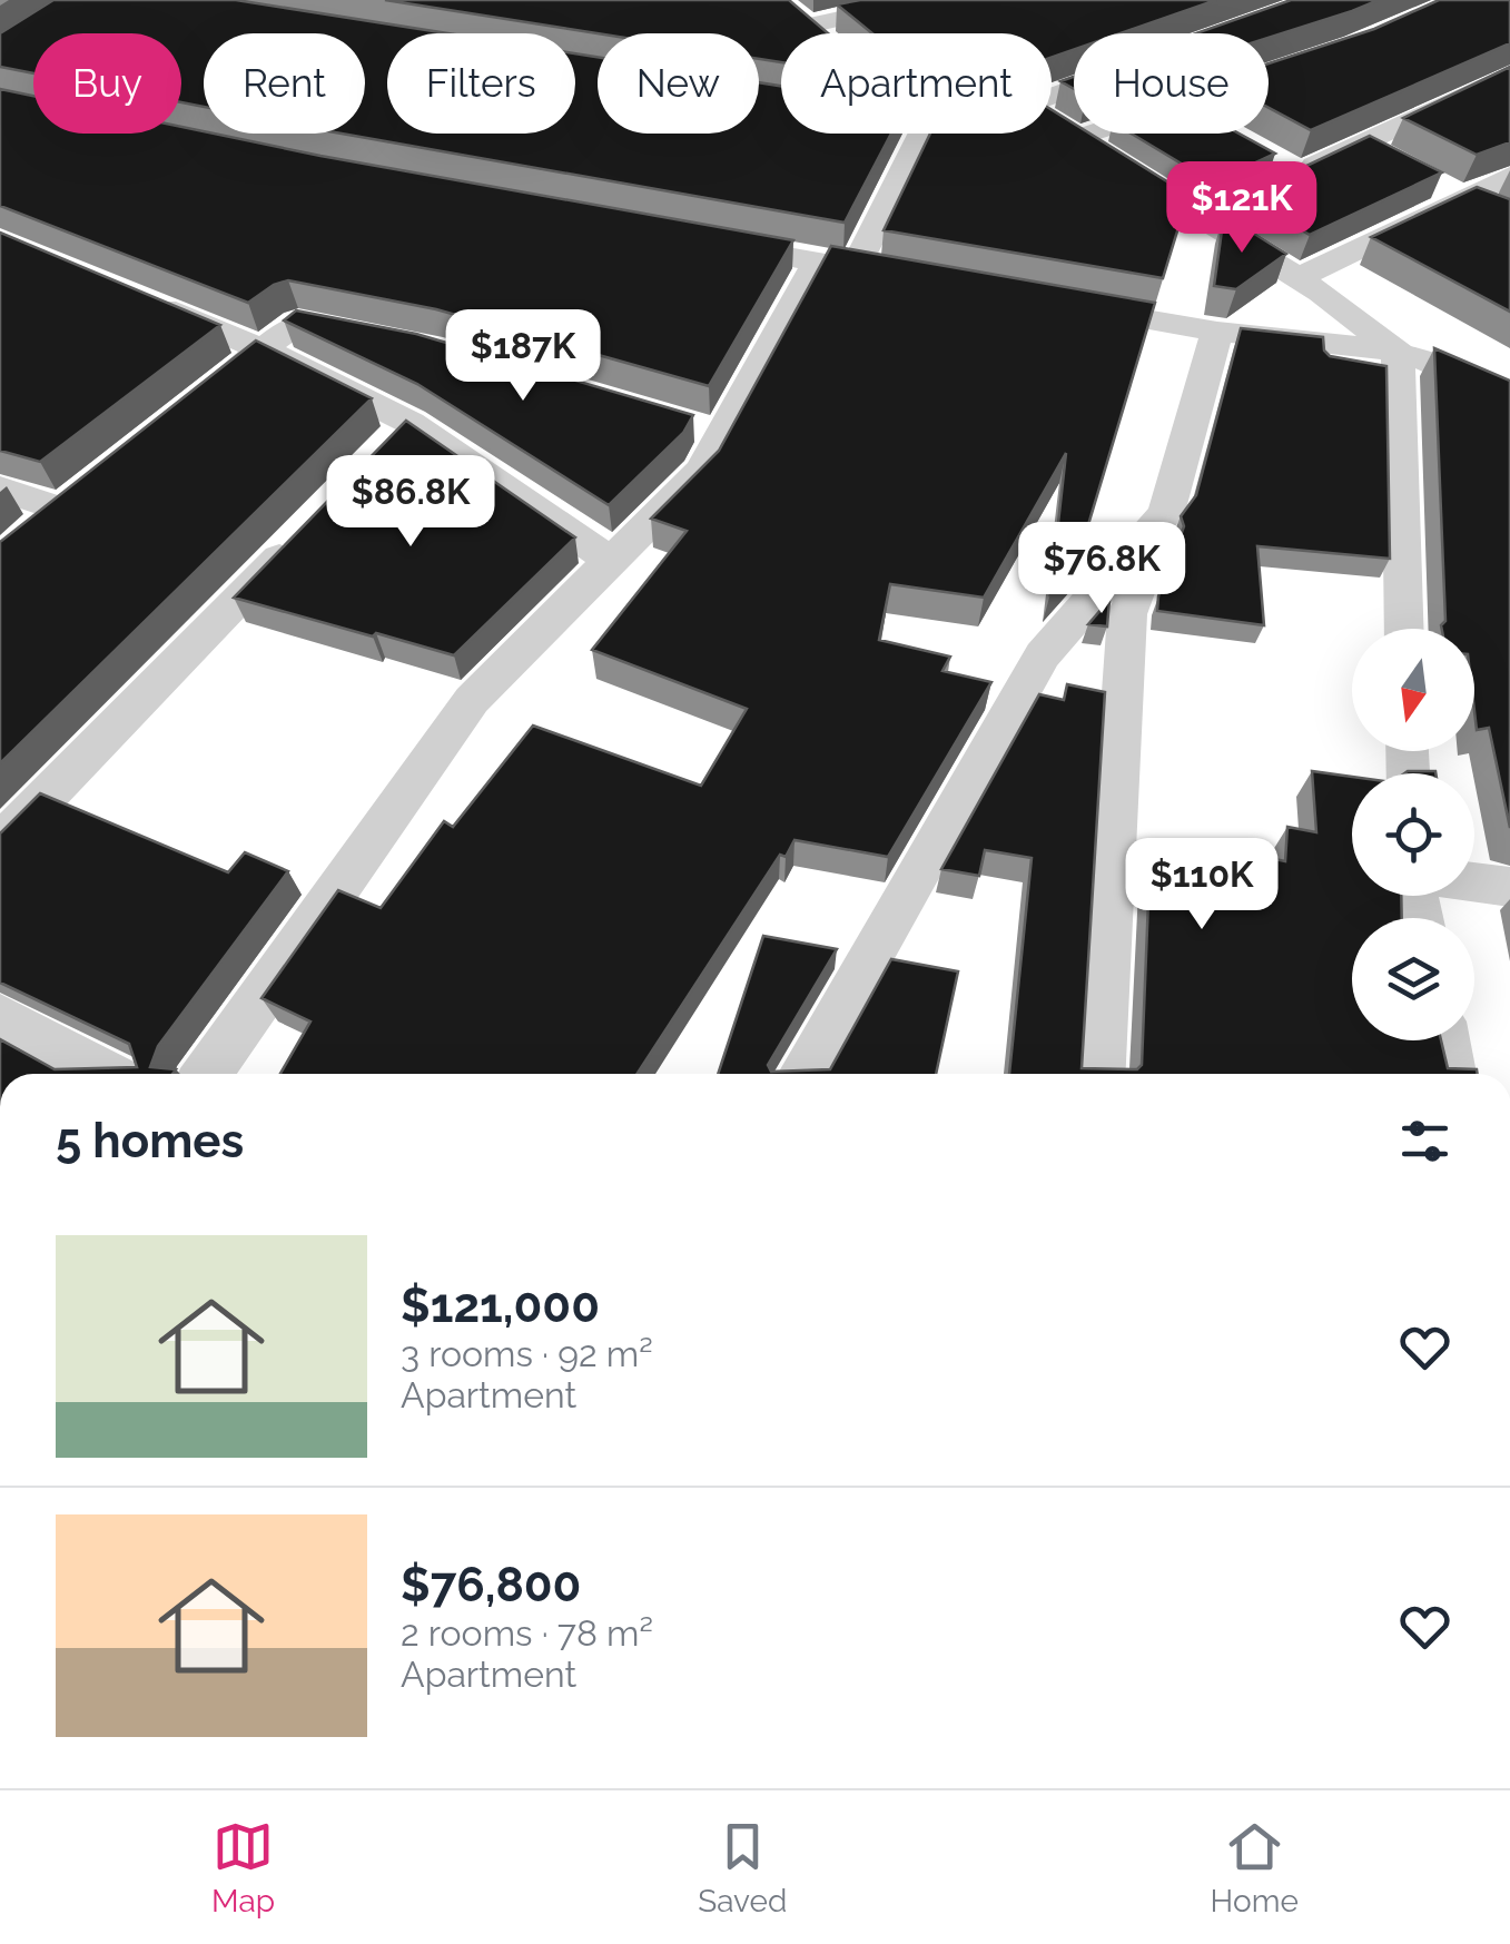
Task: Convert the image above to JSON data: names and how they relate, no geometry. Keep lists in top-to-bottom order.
{
  "north": "bottom",
  "page": {
    "chip": [
      "Buy",
      "Rent",
      "Filters",
      "New",
      "Apartment",
      "House"
    ],
    "price": [
      "$121K",
      "$187K",
      "$86.8K",
      "$76.8K",
      "$110K"
    ],
    "heading": "5 homes",
    "list": [
      {
        "name": "$121,000",
        "note": "3 rooms · 92 m² · Apartment"
      },
      {
        "name": "$76,800",
        "note": "2 rooms · 78 m² · Apartment"
      }
    ],
    "tabs": ["Map", "Saved", "Home"]
  }
}
